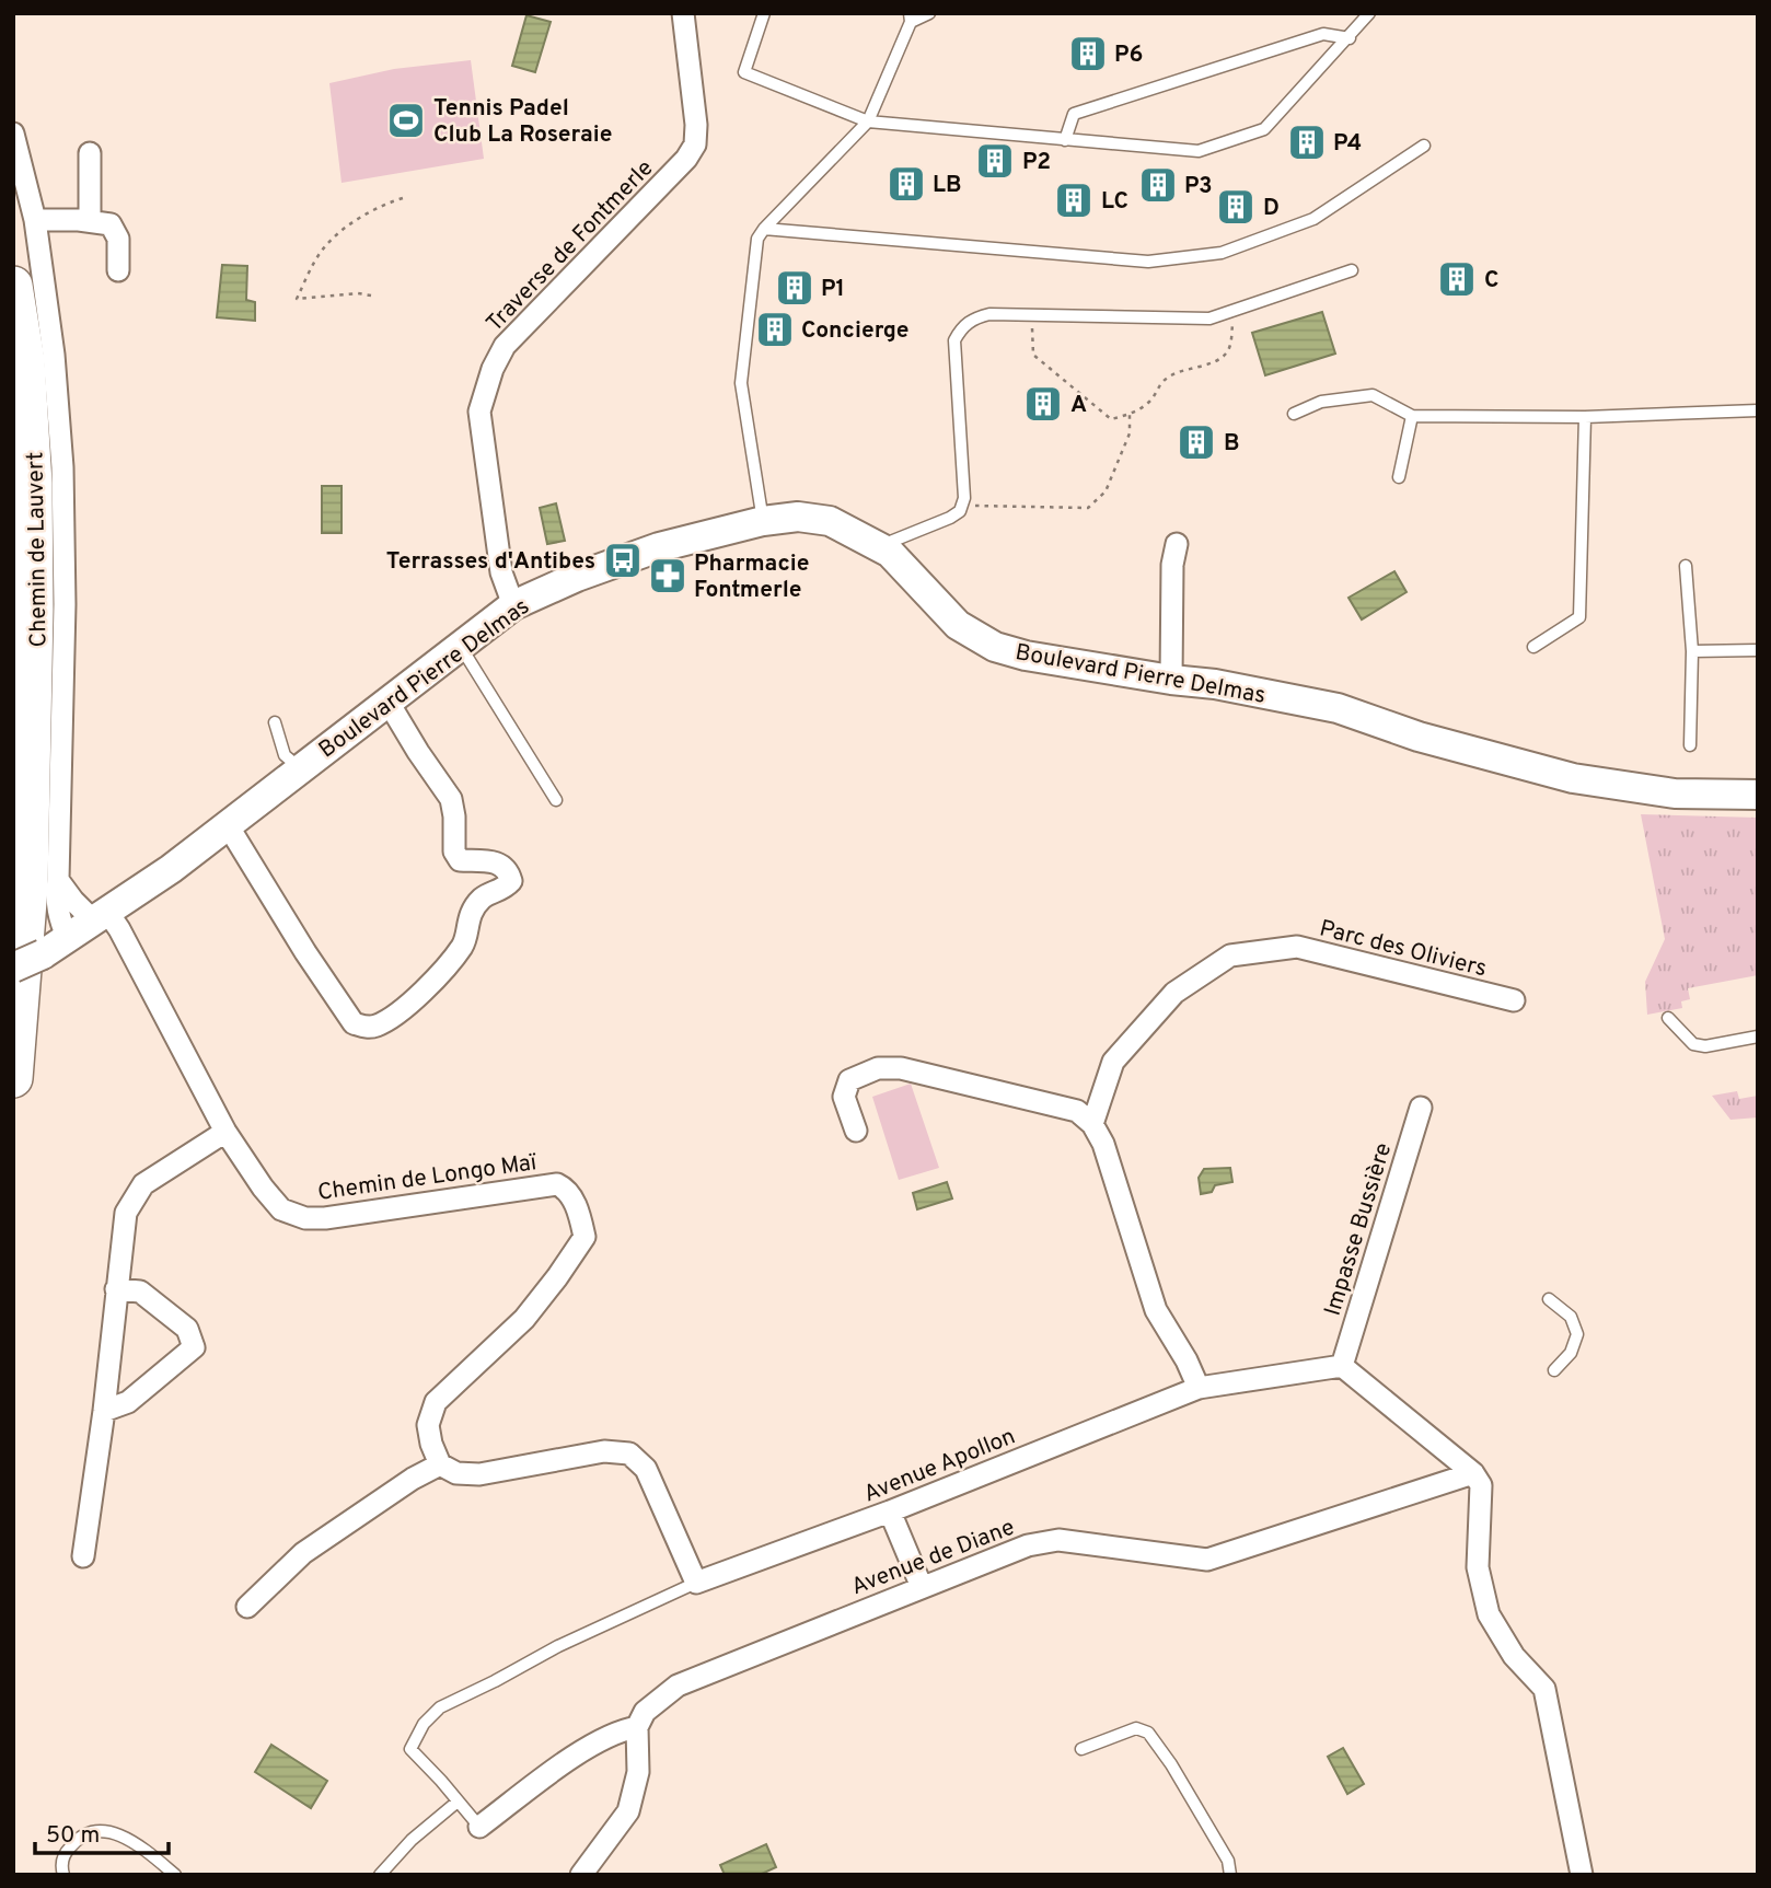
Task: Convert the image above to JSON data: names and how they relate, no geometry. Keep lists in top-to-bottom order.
{
  "streets": {
    "street": [
      "Traverse de Fontmerle",
      "Chemin de Lauvert",
      "Boulevard Pierre Delmas",
      "Parc des Oliviers",
      "Chemin de Longo Maï",
      "Impasse Bussière",
      "Avenue Apollon",
      "Avenue de Diane"
    ]
  },
  "crossings": [
    ["Traverse de Fontmerle", "Boulevard Pierre Delmas"],
    ["Chemin de Lauvert", "Boulevard Pierre Delmas"],
    ["Boulevard Pierre Delmas", "Chemin de Longo Maï"],
    ["Impasse Bussière", "Avenue Apollon"]
  ],
  "places": {
    "building": [
      "P6",
      "P4",
      "P2",
      "LB",
      "P3",
      "LC",
      "D",
      "C",
      "P1",
      "Concierge",
      "A",
      "B"
    ],
    "sports": ["Tennis Padel Club La Roseraie"],
    "bus stop": ["Terrasses d'Antibes"],
    "pharmacy": ["Pharmacie Fontmerle"]
  },
  "scale_bar": "50 m"
}
